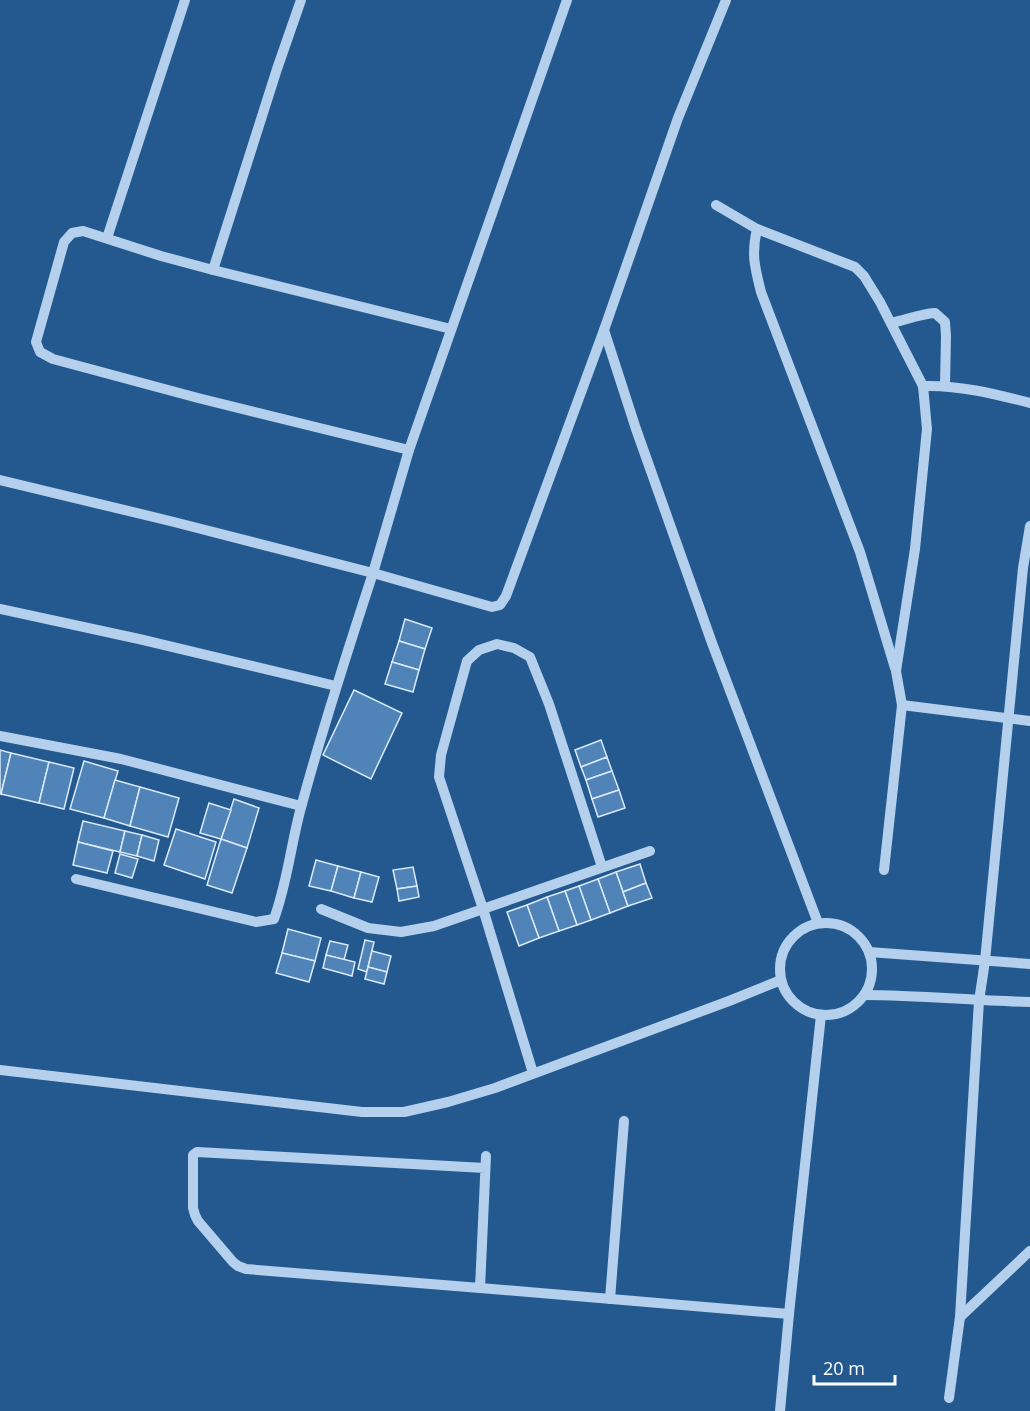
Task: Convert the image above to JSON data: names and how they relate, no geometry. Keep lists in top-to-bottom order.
{
  "scale_bar": "20 m"
}
